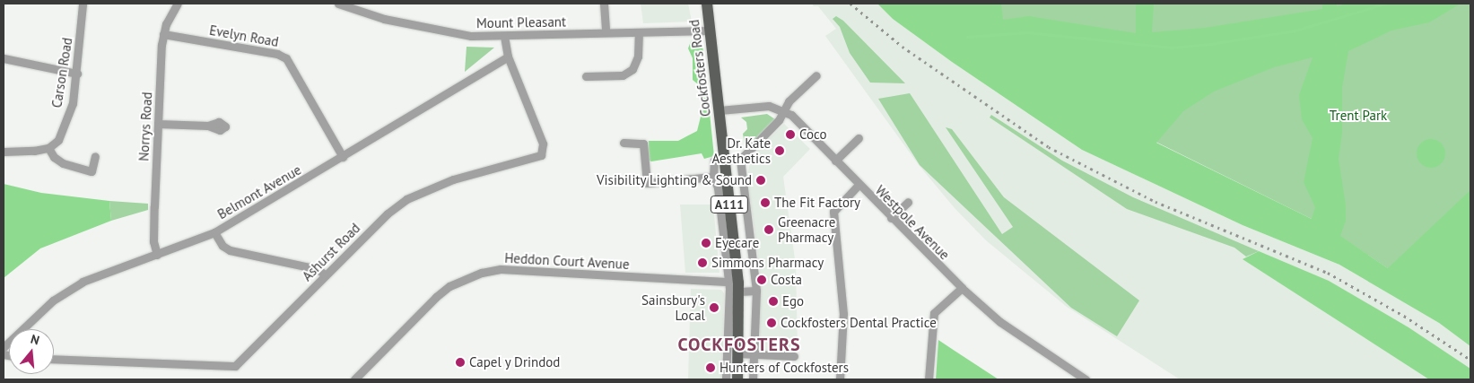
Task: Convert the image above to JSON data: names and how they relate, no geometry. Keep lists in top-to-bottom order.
{
  "streets": {
    "main road": ["Cockfosters Road", "A111"],
    "street": [
      "Mount Pleasant",
      "Evelyn Road",
      "Carson Road",
      "Norrys Road",
      "Belmont Avenue",
      "Westpole Avenue",
      "Ashurst Road",
      "Heddon Court Avenue"
    ]
  },
  "crossings": [
    ["Mount Pleasant", "Cockfosters Road"],
    ["Evelyn Road", "Norrys Road"],
    ["Evelyn Road", "Belmont Avenue"],
    ["Cockfosters Road", "Heddon Court Avenue"],
    ["Norrys Road", "Belmont Avenue"],
    ["Belmont Avenue", "Ashurst Road"]
  ],
  "districts": ["COCKFOSTERS"],
  "parks": ["Trent Park"],
  "places": [
    "Coco",
    "Dr. Kate Aesthetics",
    "Visibility Lighting & Sound",
    "The Fit Factory",
    "Greenacre Pharmacy",
    "Eyecare",
    "Simmons Pharmacy",
    "Costa",
    "Ego",
    "Sainsbury's Local",
    "Cockfosters Dental Practice",
    "Capel y Drindod",
    "Hunters of Cockfosters"
  ],
  "north": "top"
}
